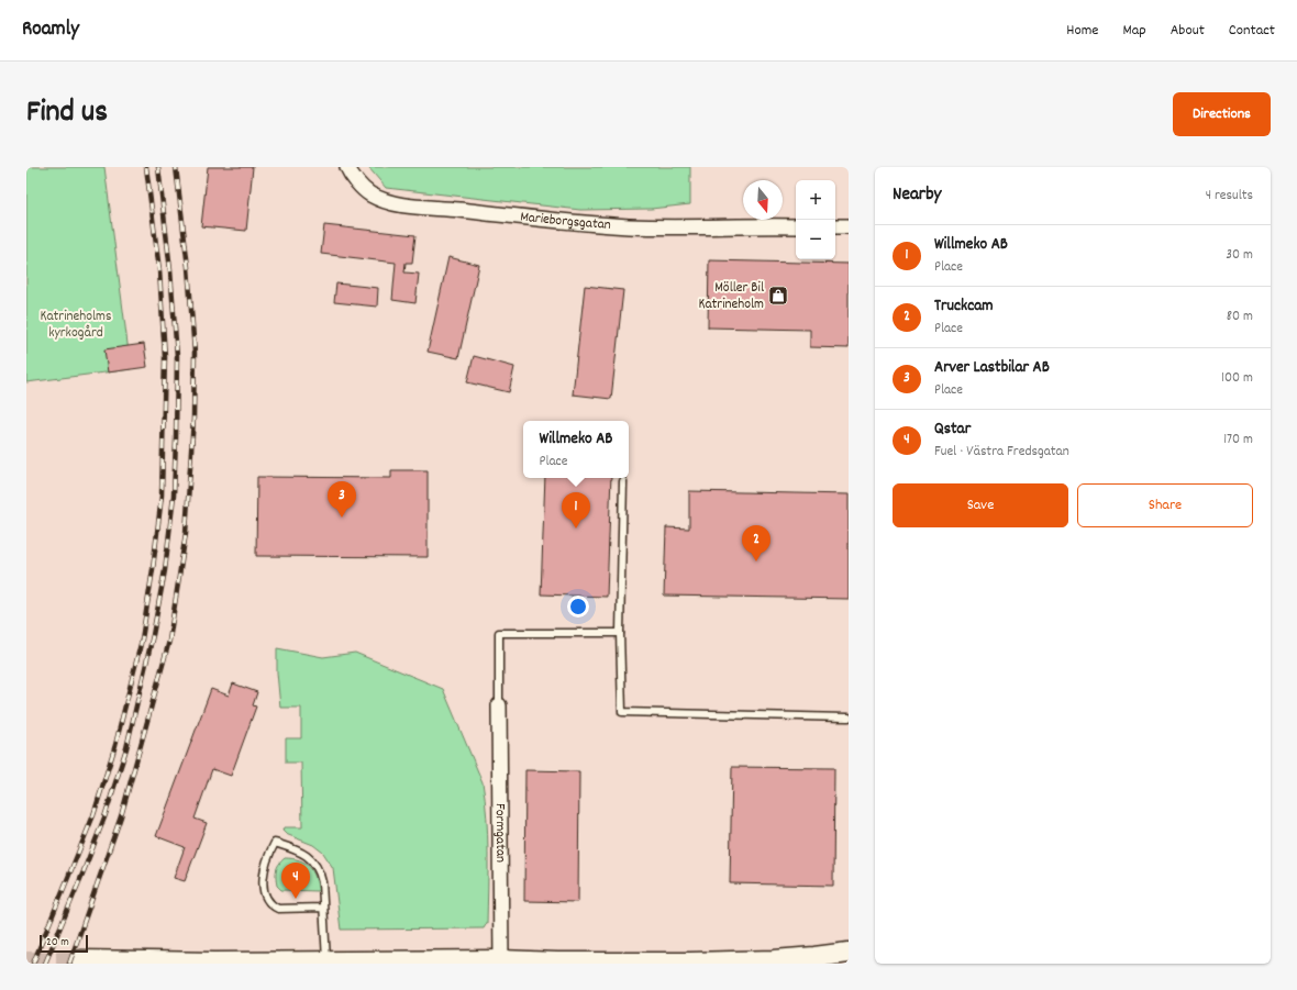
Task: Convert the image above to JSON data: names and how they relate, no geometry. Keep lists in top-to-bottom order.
{
  "streets": {
    "street": ["Marieborgsgatan", "Formgatan"]
  },
  "parks": ["Katrineholms kyrkogård"],
  "places": {
    "shop": ["Möller Bil Katrineholm"]
  },
  "scale_bar": "20 m",
  "north": "bottom",
  "page": {
    "header": "Roamly",
    "nav": [
      "Home",
      "Map",
      "About",
      "Contact"
    ],
    "title": "Find us",
    "buttons": [
      "Directions",
      ["Save", "Share"]
    ],
    "heading": ["Nearby", "4 results"],
    "map_buttons": ["+", "−"],
    "list": [
      {
        "mark": "1",
        "name": "Willmeko AB",
        "note": "Place",
        "value": "30 m"
      },
      {
        "mark": "2",
        "name": "Truckcam",
        "note": "Place",
        "value": "80 m"
      },
      {
        "mark": "3",
        "name": "Arver Lastbilar AB",
        "note": "Place",
        "value": "100 m"
      },
      {
        "mark": "4",
        "name": "Qstar",
        "note": "Fuel · Västra Fredsgatan",
        "value": "170 m"
      }
    ],
    "popup": ["Willmeko AB", "Place"],
    "pins": [
      "3",
      "1",
      "2",
      "4"
    ],
    "scale": "20 m"
  }
}
